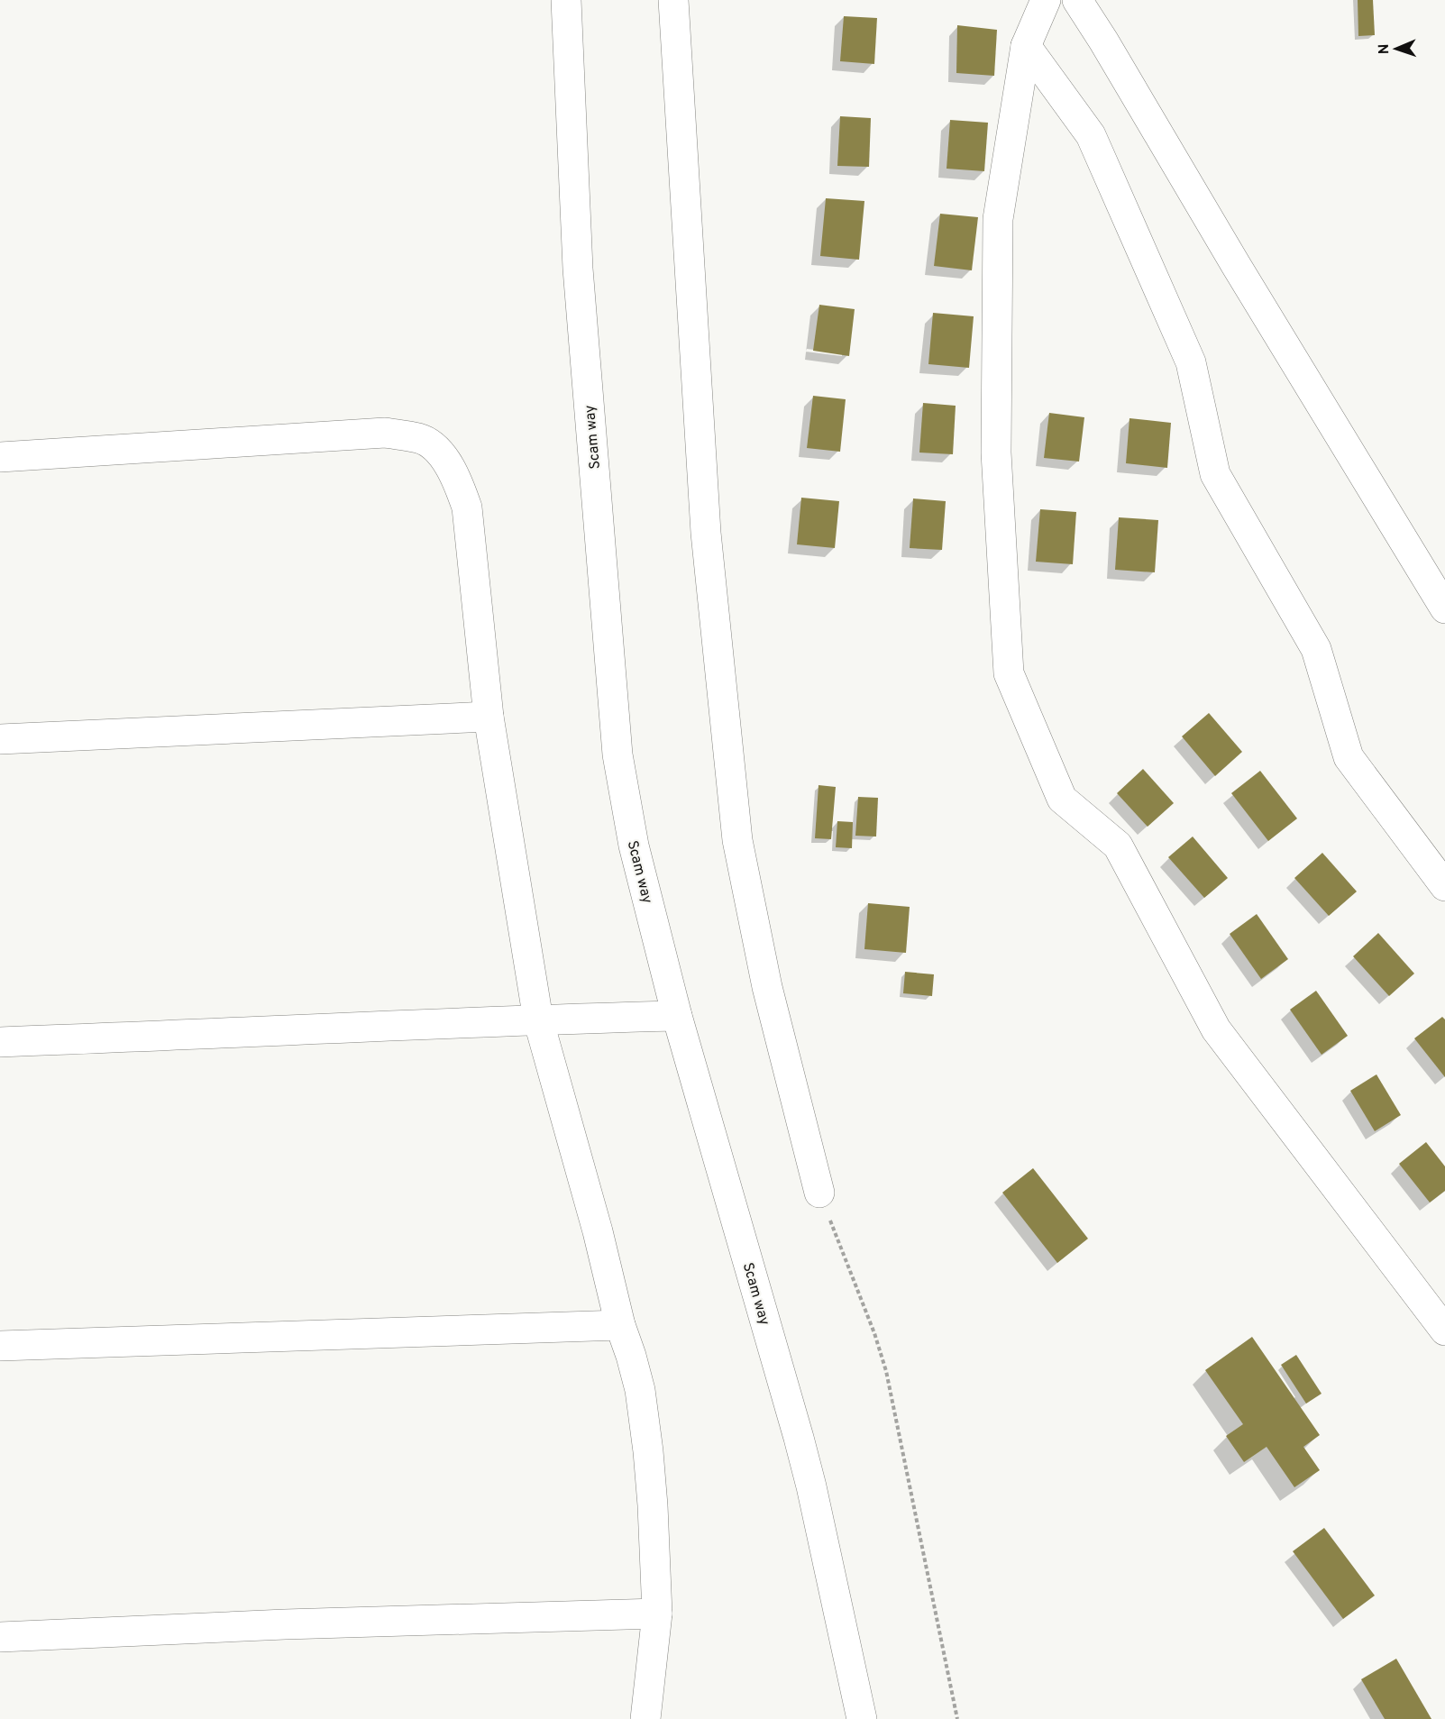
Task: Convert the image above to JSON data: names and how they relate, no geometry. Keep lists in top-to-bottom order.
{
  "streets": {
    "street": ["Scam way"]
  },
  "north": "left"
}
